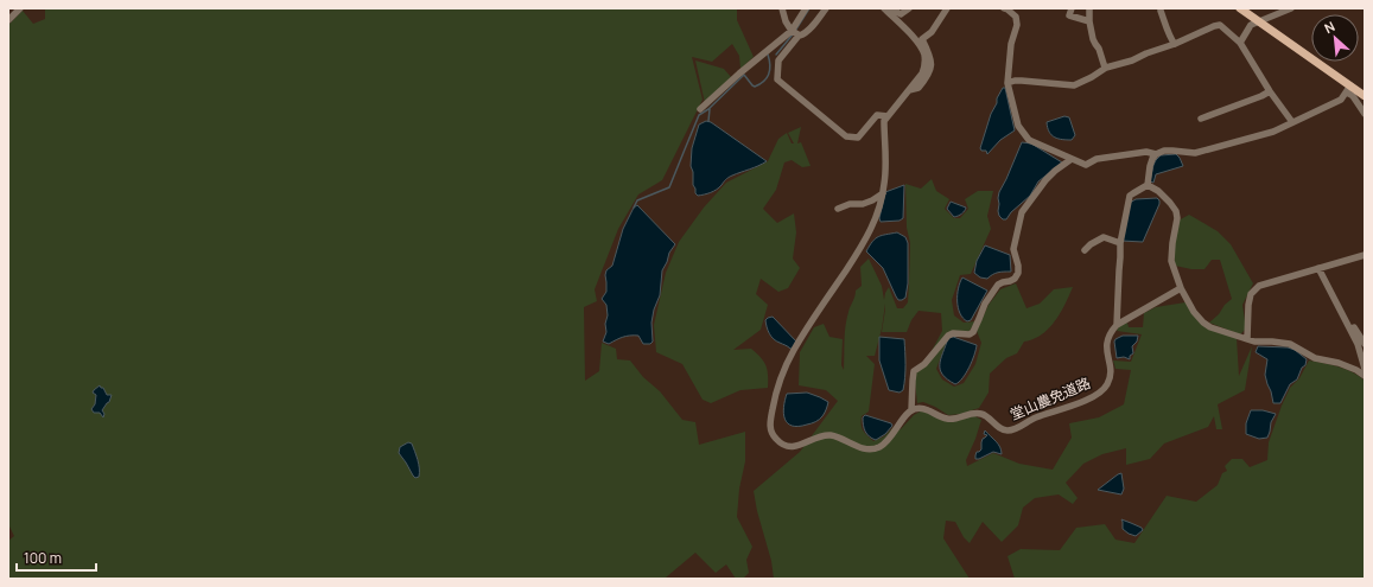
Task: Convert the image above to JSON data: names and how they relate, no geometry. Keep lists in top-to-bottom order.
{
  "streets": {
    "street": ["堂山農免道路"]
  },
  "scale_bar": "100 m",
  "north": "top left"
}
